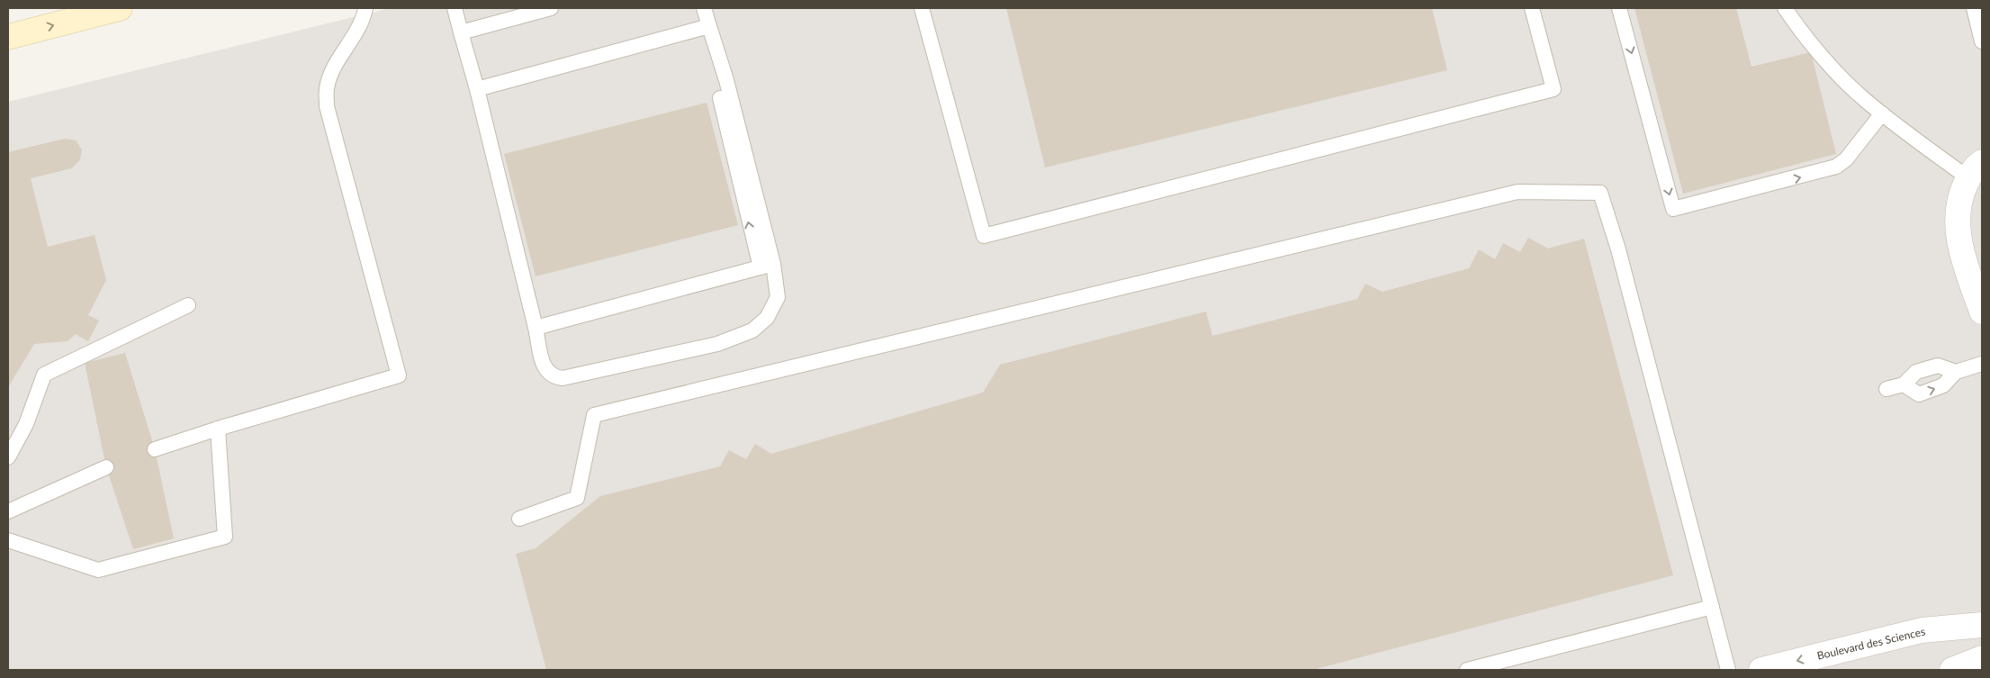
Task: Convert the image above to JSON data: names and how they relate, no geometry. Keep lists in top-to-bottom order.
{
  "streets": {
    "street": ["Boulevard des Sciences"]
  },
  "one_way": ["Boulevard des Sciences"]
}
